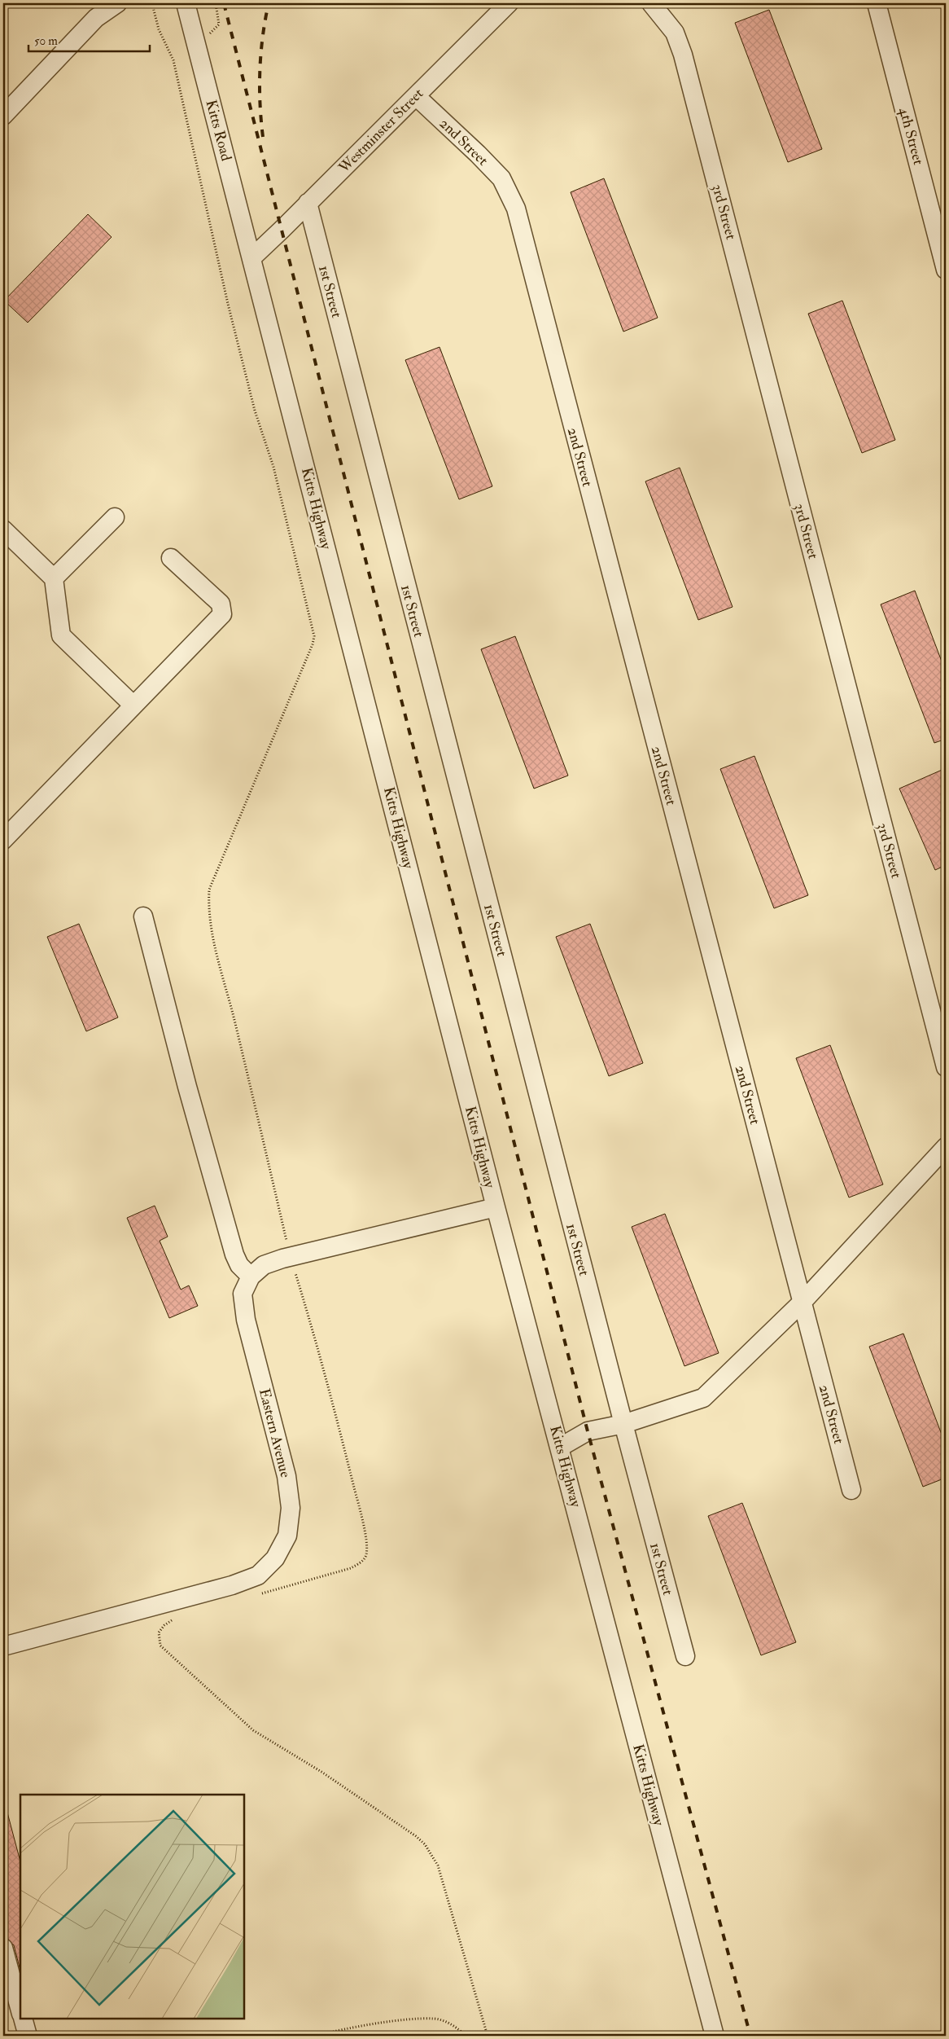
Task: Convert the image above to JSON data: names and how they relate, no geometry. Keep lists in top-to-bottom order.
{
  "streets": {
    "street": [
      "Kitts Road",
      "Westminster Street",
      "4th Street",
      "2nd Street",
      "3rd Street",
      "1st Street",
      "Kitts Highway",
      "Eastern Avenue"
    ]
  },
  "crossings": [
    ["Kitts Road", "Westminster Street"],
    ["Kitts Road", "Kitts Highway"],
    ["Westminster Street", "2nd Street"],
    ["Westminster Street", "1st Street"],
    ["Westminster Street", "Kitts Highway"]
  ],
  "scale_bar": "50 m"
}
